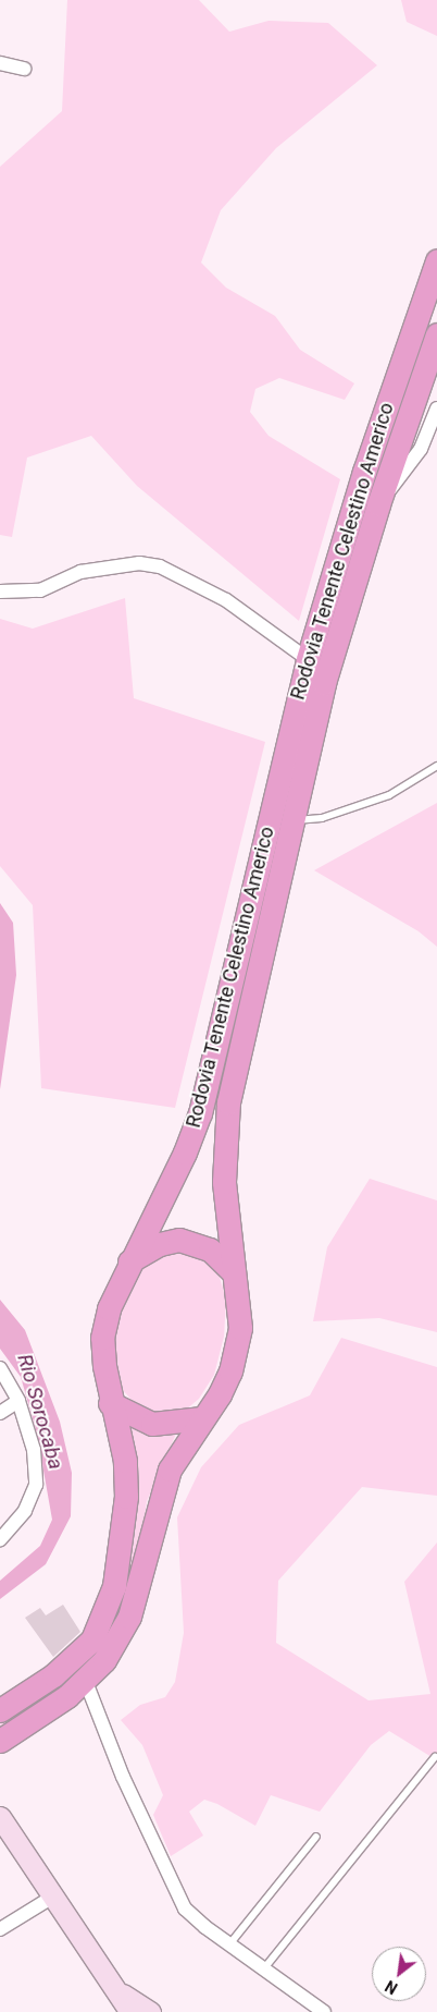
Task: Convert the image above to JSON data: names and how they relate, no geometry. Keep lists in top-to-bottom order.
{
  "streets": {
    "highway": ["Rodovia Tenente Celestino Americo"]
  },
  "water": ["Rio Sorocaba"],
  "north": "bottom left"
}
